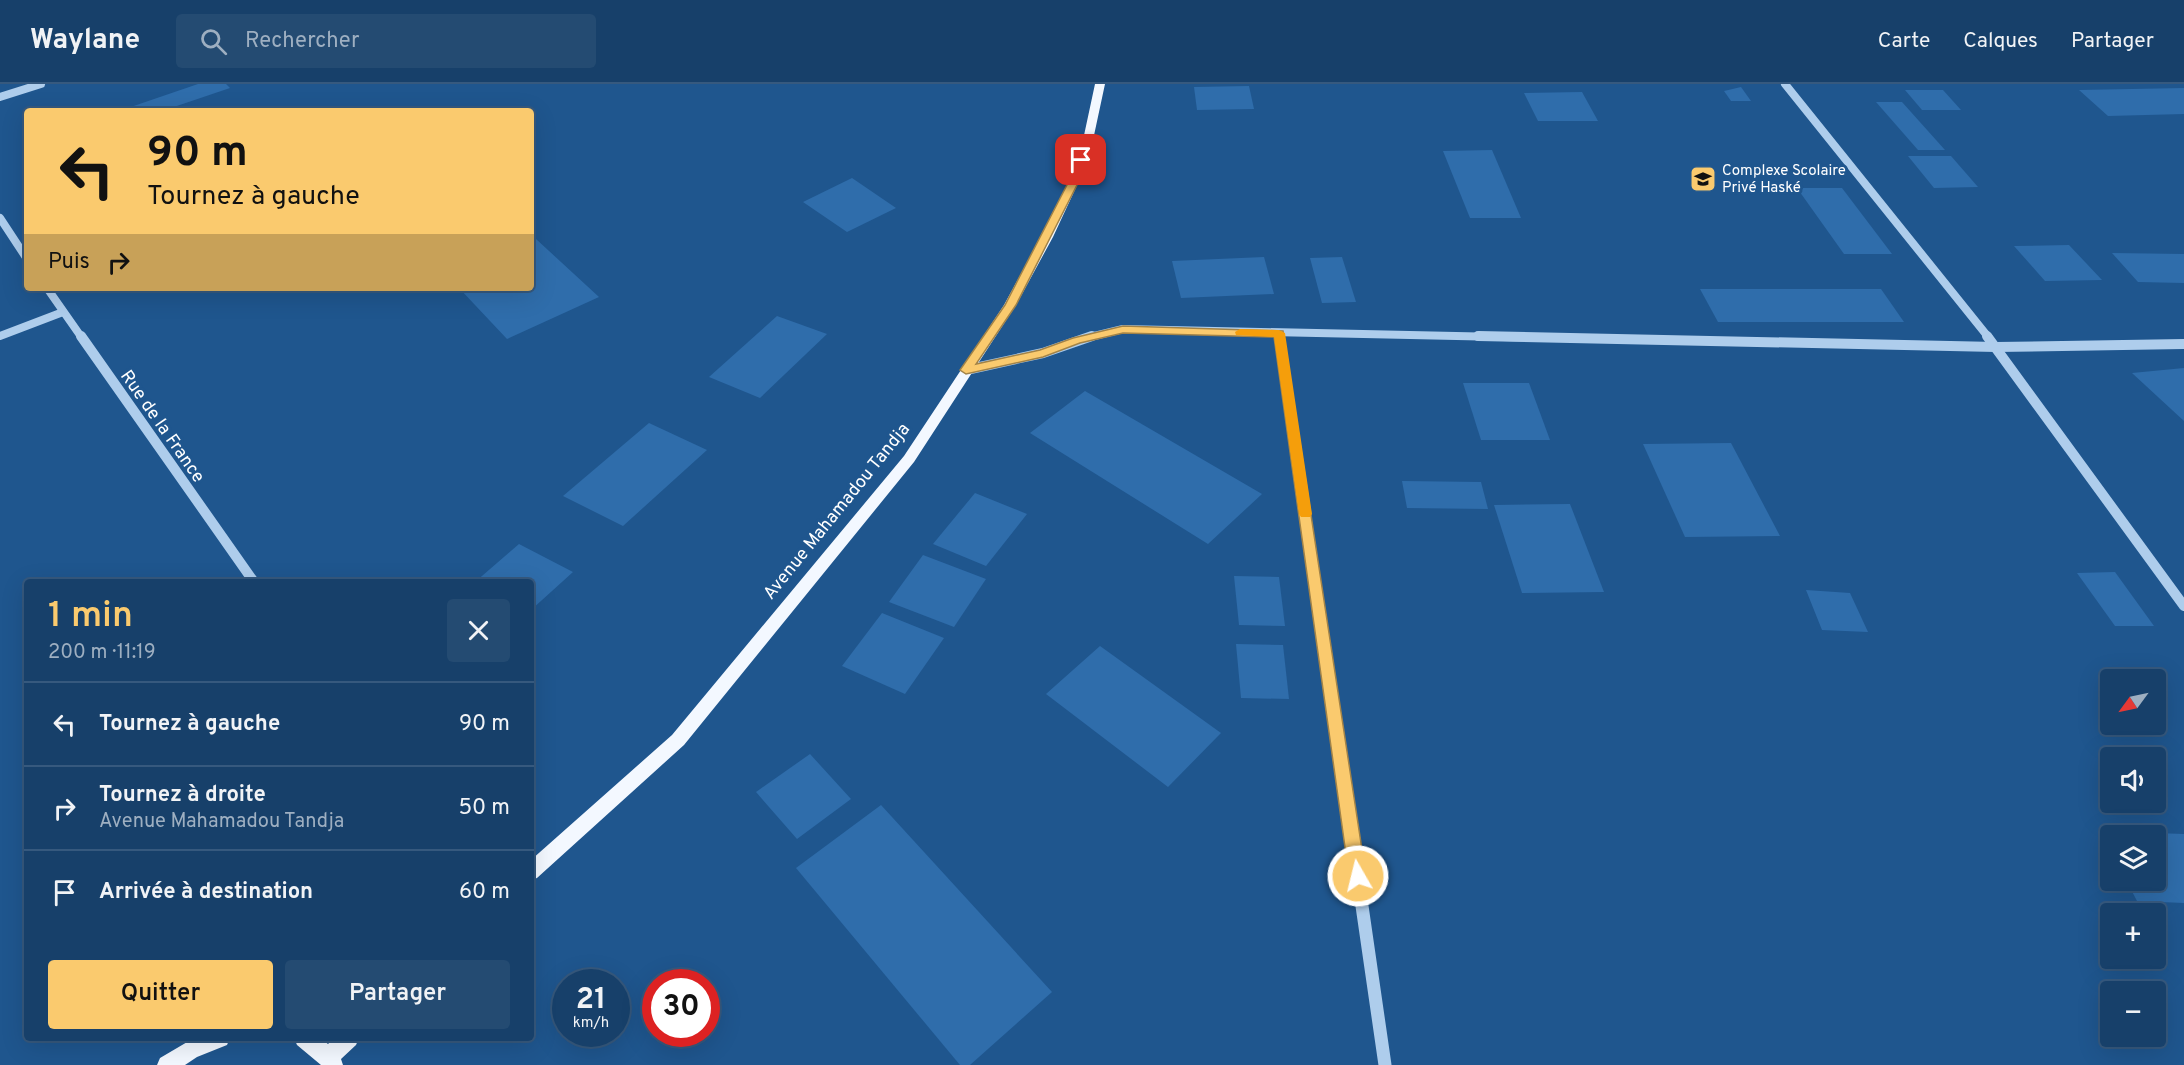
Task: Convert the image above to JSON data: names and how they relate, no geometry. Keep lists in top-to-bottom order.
{
  "streets": {
    "main road": ["Avenue Mahamadou Tandja"],
    "street": ["Rue de la France"]
  },
  "places": {
    "school or university": ["Complexe Scolaire Privé Haské"]
  },
  "north": "bottom left",
  "page": {
    "header": "Waylane",
    "search": "Rechercher",
    "nav": ["Carte", "Calques", "Partager"],
    "turn": ["90 m", "Tournez à gauche"],
    "then": "Puis",
    "heading": ["1 min", "200 m · 11:19"],
    "map_buttons": ["+", "−"],
    "list": [
      {
        "name": "Tournez à gauche",
        "value": "90 m"
      },
      {
        "name": "Tournez à droite",
        "note": "Avenue Mahamadou Tandja",
        "value": "50 m"
      },
      {
        "name": "Arrivée à destination",
        "value": "60 m"
      }
    ],
    "buttons": ["Quitter", "Partager"],
    "speed": "21 km/h",
    "limit": "30"
  }
}
